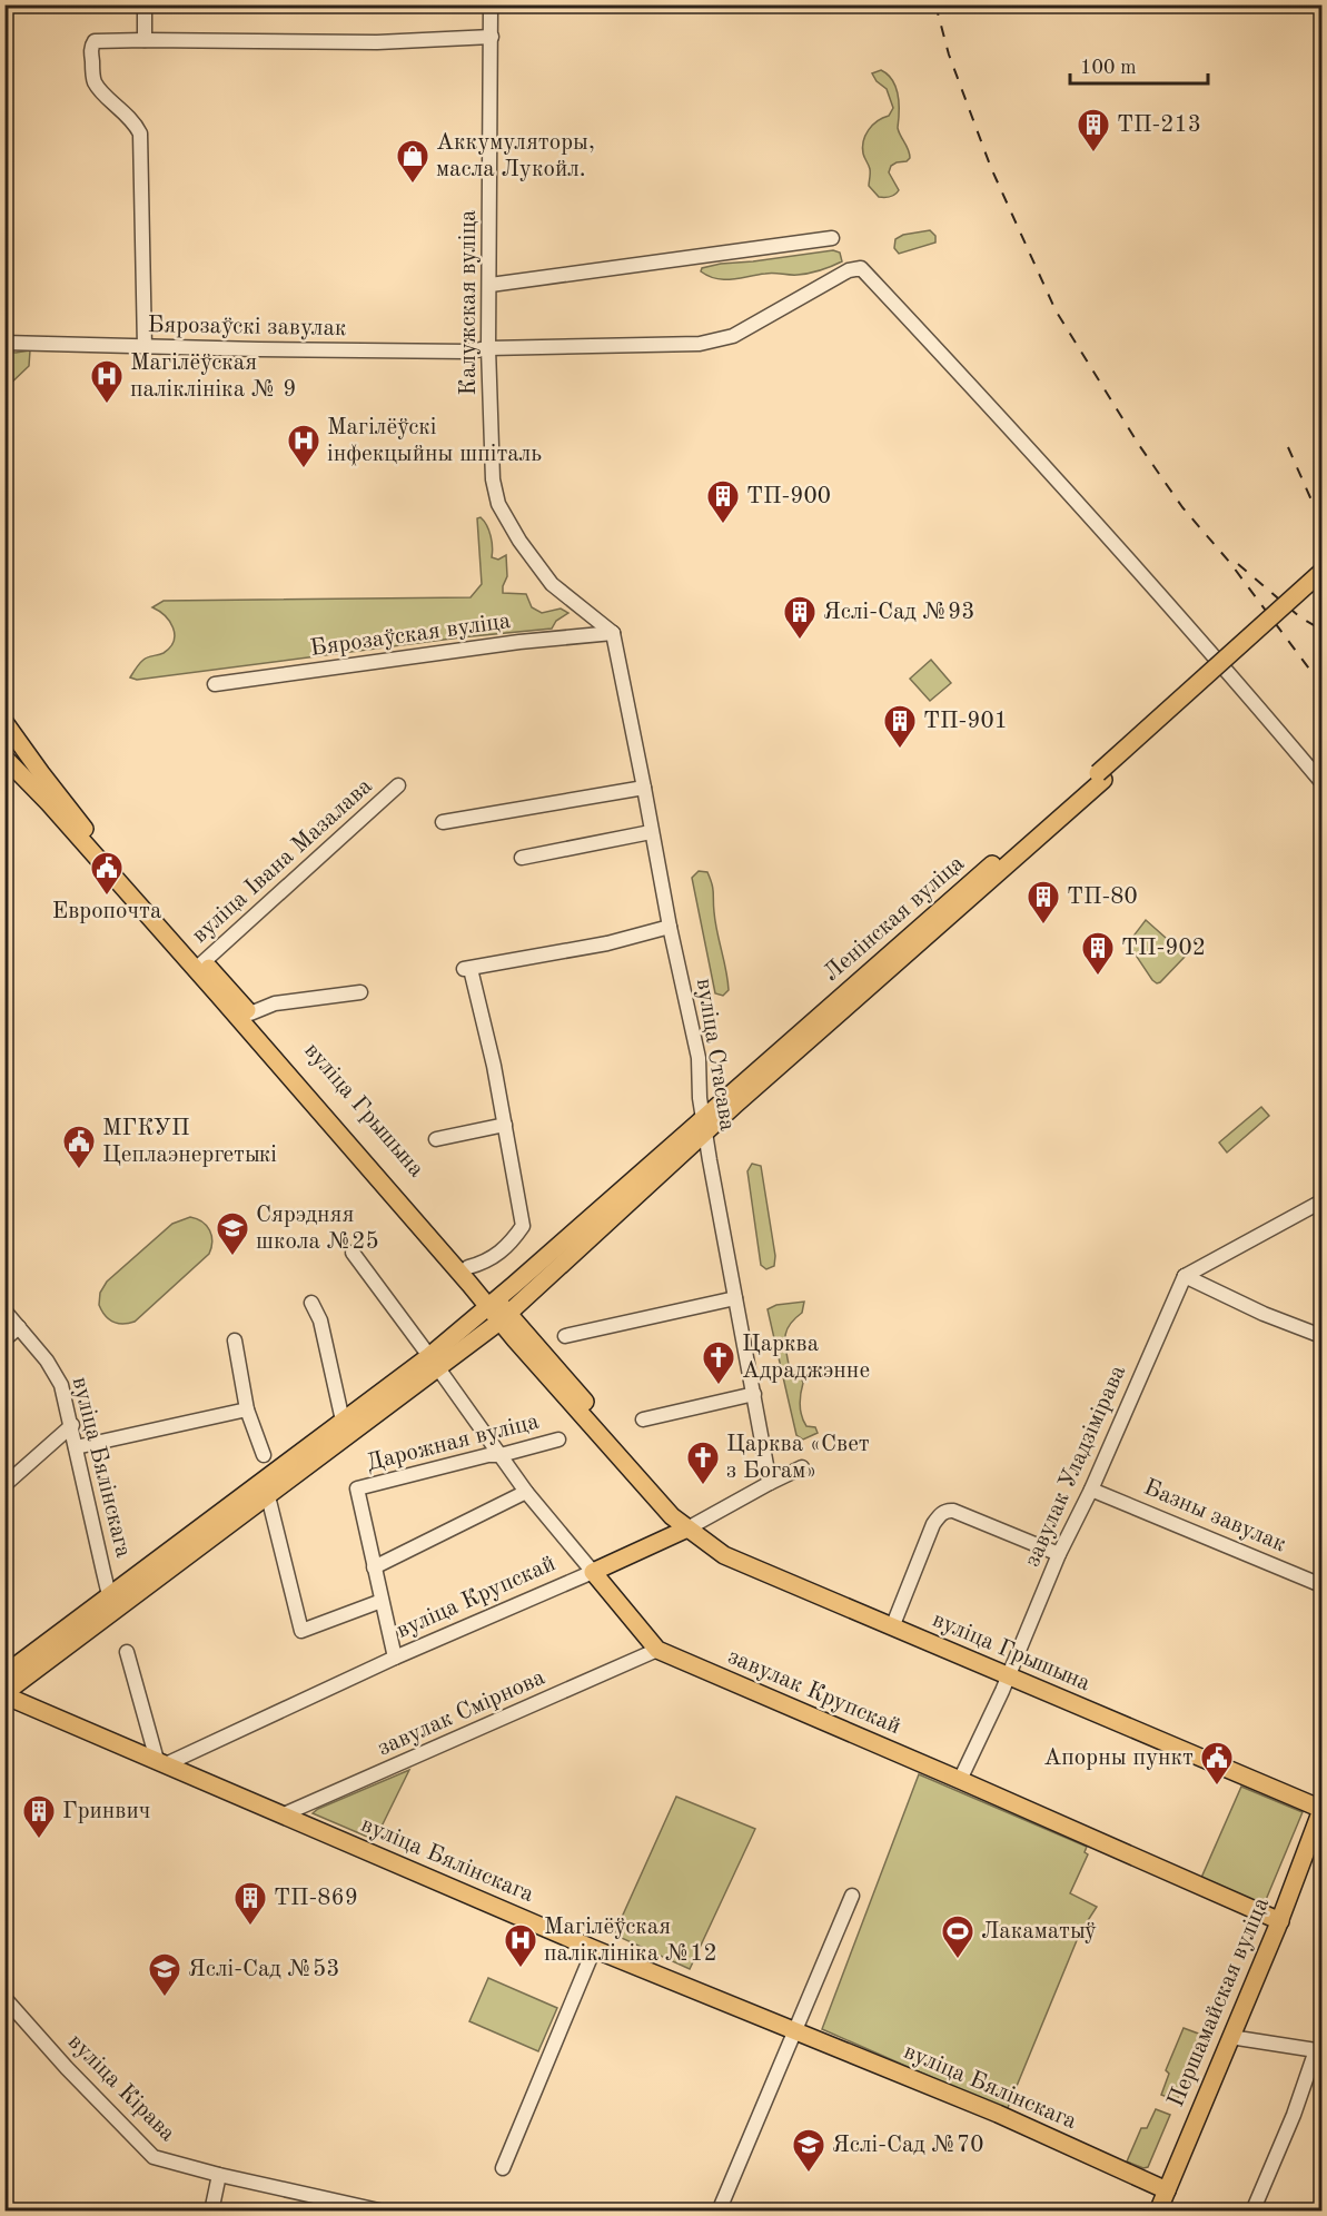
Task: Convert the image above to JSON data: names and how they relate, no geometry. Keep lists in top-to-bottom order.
{
  "streets": {
    "main road": [
      "Ленінская вуліца",
      "вуліца Грышына",
      "вуліца Бялінскага",
      "вуліца Крупскай",
      "завулак Крупскай",
      "Першамайская вуліца"
    ],
    "street": [
      "Калужская вуліца",
      "Бярозаўскі завулак",
      "Бярозаўская вуліца",
      "вуліца Iвана Мазалава",
      "вуліца Стасава",
      "Дарожная вуліца",
      "завулак Уладзімірава",
      "Базны завулак",
      "завулак Смірнова",
      "вуліца Кірава"
    ]
  },
  "crossings": [
    ["Калужская вуліца", "Бярозаўскі завулак"],
    ["Калужская вуліца", "Бярозаўская вуліца"],
    ["Калужская вуліца", "вуліца Стасава"],
    ["Бярозаўская вуліца", "вуліца Стасава"],
    ["вуліца Iвана Мазалава", "вуліца Грышына"],
    ["Ленінская вуліца", "вуліца Стасава"],
    ["Ленінская вуліца", "вуліца Грышына"],
    ["вуліца Стасава", "вуліца Крупскай"],
    ["вуліца Грышына", "завулак Уладзімірава"],
    ["вуліца Грышына", "вуліца Крупскай"],
    ["вуліца Грышына", "Першамайская вуліца"],
    ["Дарожная вуліца", "завулак Крупскай"],
    ["завулак Уладзімірава", "Базны завулак"],
    ["завулак Уладзімірава", "завулак Крупскай"],
    ["вуліца Бялінскага", "вуліца Крупскай"],
    ["вуліца Бялінскага", "завулак Смірнова"],
    ["вуліца Бялінскага", "Першамайская вуліца"],
    ["вуліца Крупскай", "завулак Крупскай"],
    ["завулак Крупскай", "завулак Смірнова"],
    ["завулак Крупскай", "Першамайская вуліца"]
  ],
  "places": {
    "building": [
      "ТП-213",
      "ТП-900",
      "Яслі-Сад №93",
      "ТП-901",
      "ТП-80",
      "ТП-902",
      "Гринвич",
      "ТП-869"
    ],
    "shop": ["Аккумуляторы, масла Лукойл."],
    "hospital": ["Магілёўская паліклініка № 9", "Магілёўскі інфекцыйны шпіталь", "Магілёўская паліклініка №12"],
    "public building": ["Европочта", "МГКУП Цеплаэнергетыкі", "Апорны пункт"],
    "school or university": ["Сярэдняя школа №25", "Яслі-Сад №53", "Яслі-Сад №70"],
    "church": ["Царква Адраджэнне", "Царква «Свет з Богам»"],
    "sports": ["Лакаматыў"]
  },
  "scale_bar": "100 m"
}
